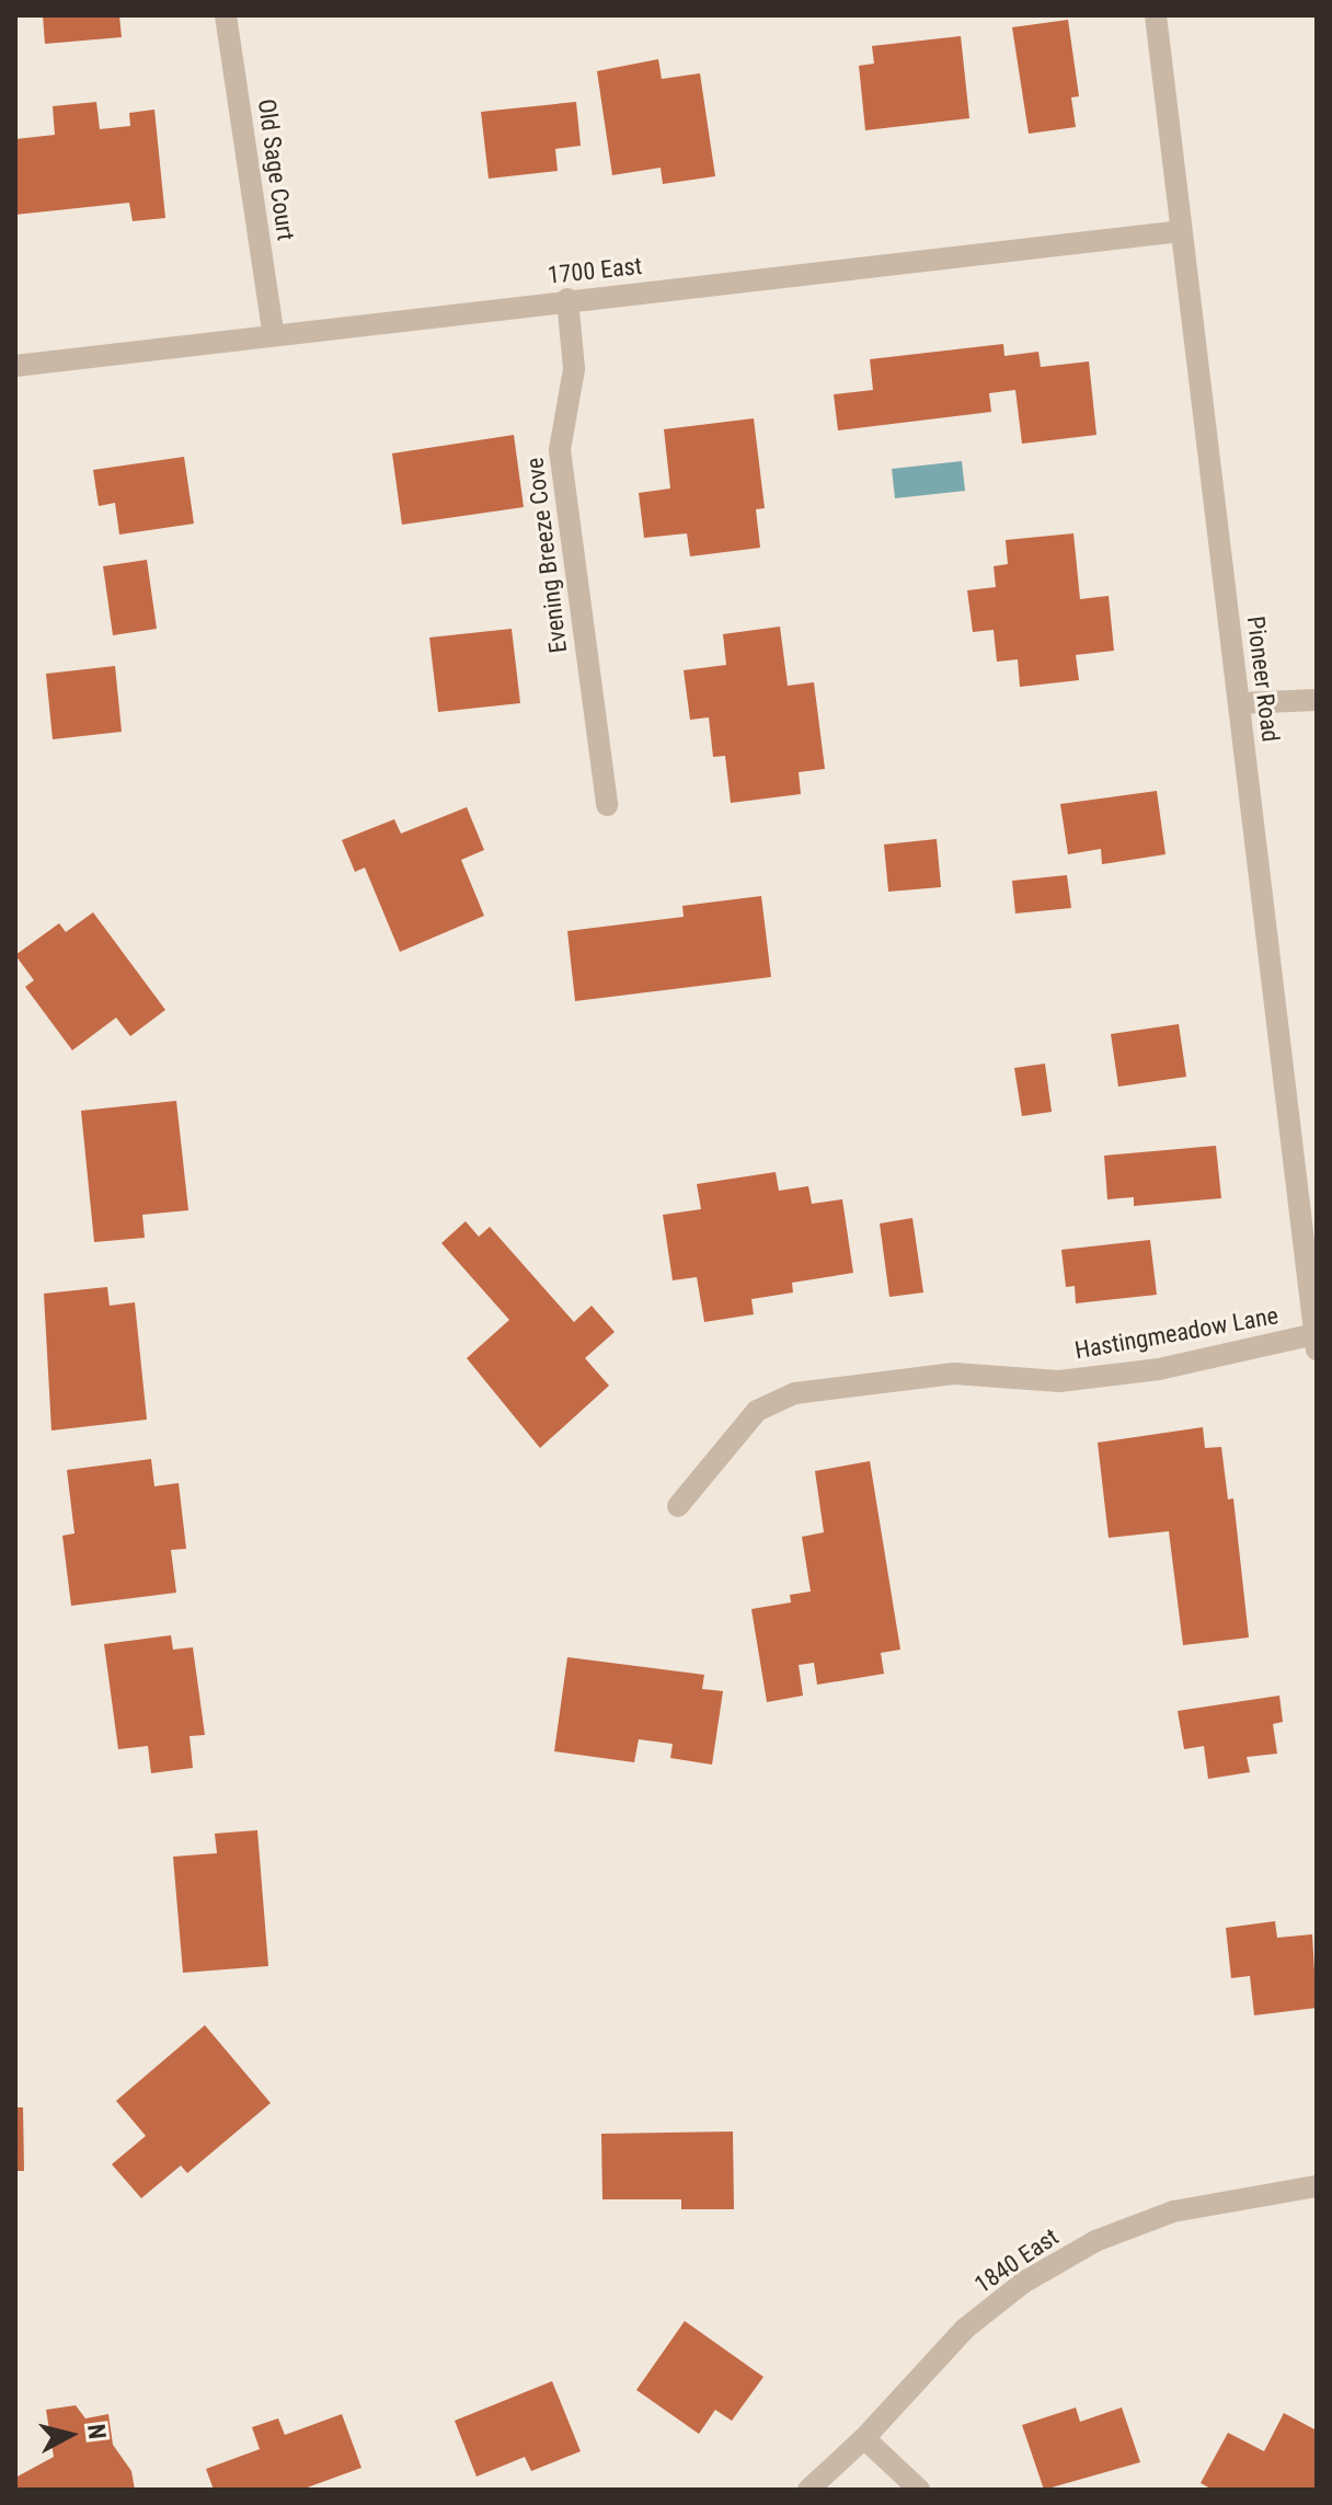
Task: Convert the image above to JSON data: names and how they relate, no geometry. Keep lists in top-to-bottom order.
{
  "streets": {
    "street": [
      "Old Sage Court",
      "1700 East",
      "Evening Breeze Cove",
      "Pioneer Road",
      "Hastingmeadow Lane",
      "1840 East"
    ]
  },
  "crossings": [
    ["Old Sage Court", "1700 East"],
    ["1700 East", "Evening Breeze Cove"],
    ["1700 East", "Pioneer Road"],
    ["Pioneer Road", "Hastingmeadow Lane"]
  ],
  "north": "right"
}
